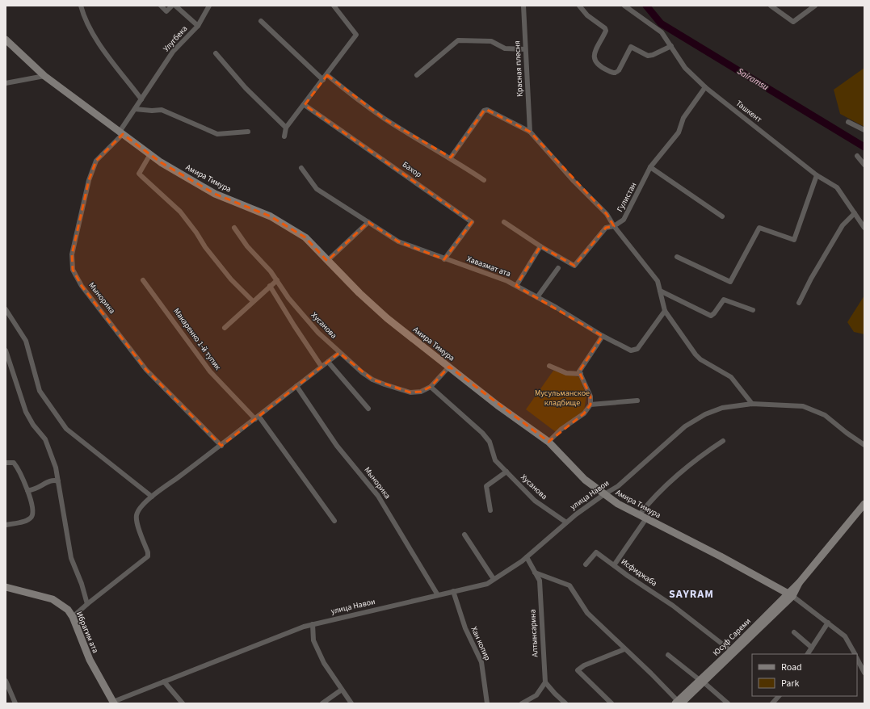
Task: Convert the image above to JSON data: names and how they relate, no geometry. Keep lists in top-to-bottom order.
{
  "streets": {
    "street": [
      "Улугбека",
      "Красная плесня",
      "Ташкент",
      "Бахор",
      "Амира Тимура",
      "Гулистан",
      "Хавазмат ата",
      "Мынорика",
      "Хусанова",
      "Макаренко 1-й тупик",
      "улица Навои",
      "Исфиджаба",
      "Ибрагим ата",
      "Алтынсарина",
      "Юсуф Сареми",
      "Хан копир"
    ]
  },
  "crossings": [
    ["Улугбека", "Амира Тимура"],
    ["Улугбека", "Мынорика"],
    ["Ташкент", "Гулистан"],
    ["Бахор", "Хавазмат ата"],
    ["Амира Тимура", "Мынорика"],
    ["Амира Тимура", "Хусанова"],
    ["Амира Тимура", "улица Навои"],
    ["Амира Тимура", "Юсуф Сареми"],
    ["Мынорика", "улица Навои"],
    ["Хусанова", "улица Навои"],
    ["улица Навои", "Ибрагим ата"],
    ["улица Навои", "Алтынсарина"],
    ["улица Навои", "Хан копир"],
    ["Исфиджаба", "Юсуф Сареми"]
  ],
  "districts": ["SAYRAM"],
  "water": ["Sairamsu"],
  "parks": ["Мусульманское кладбище"],
  "legend": ["Road", "Park"]
}
